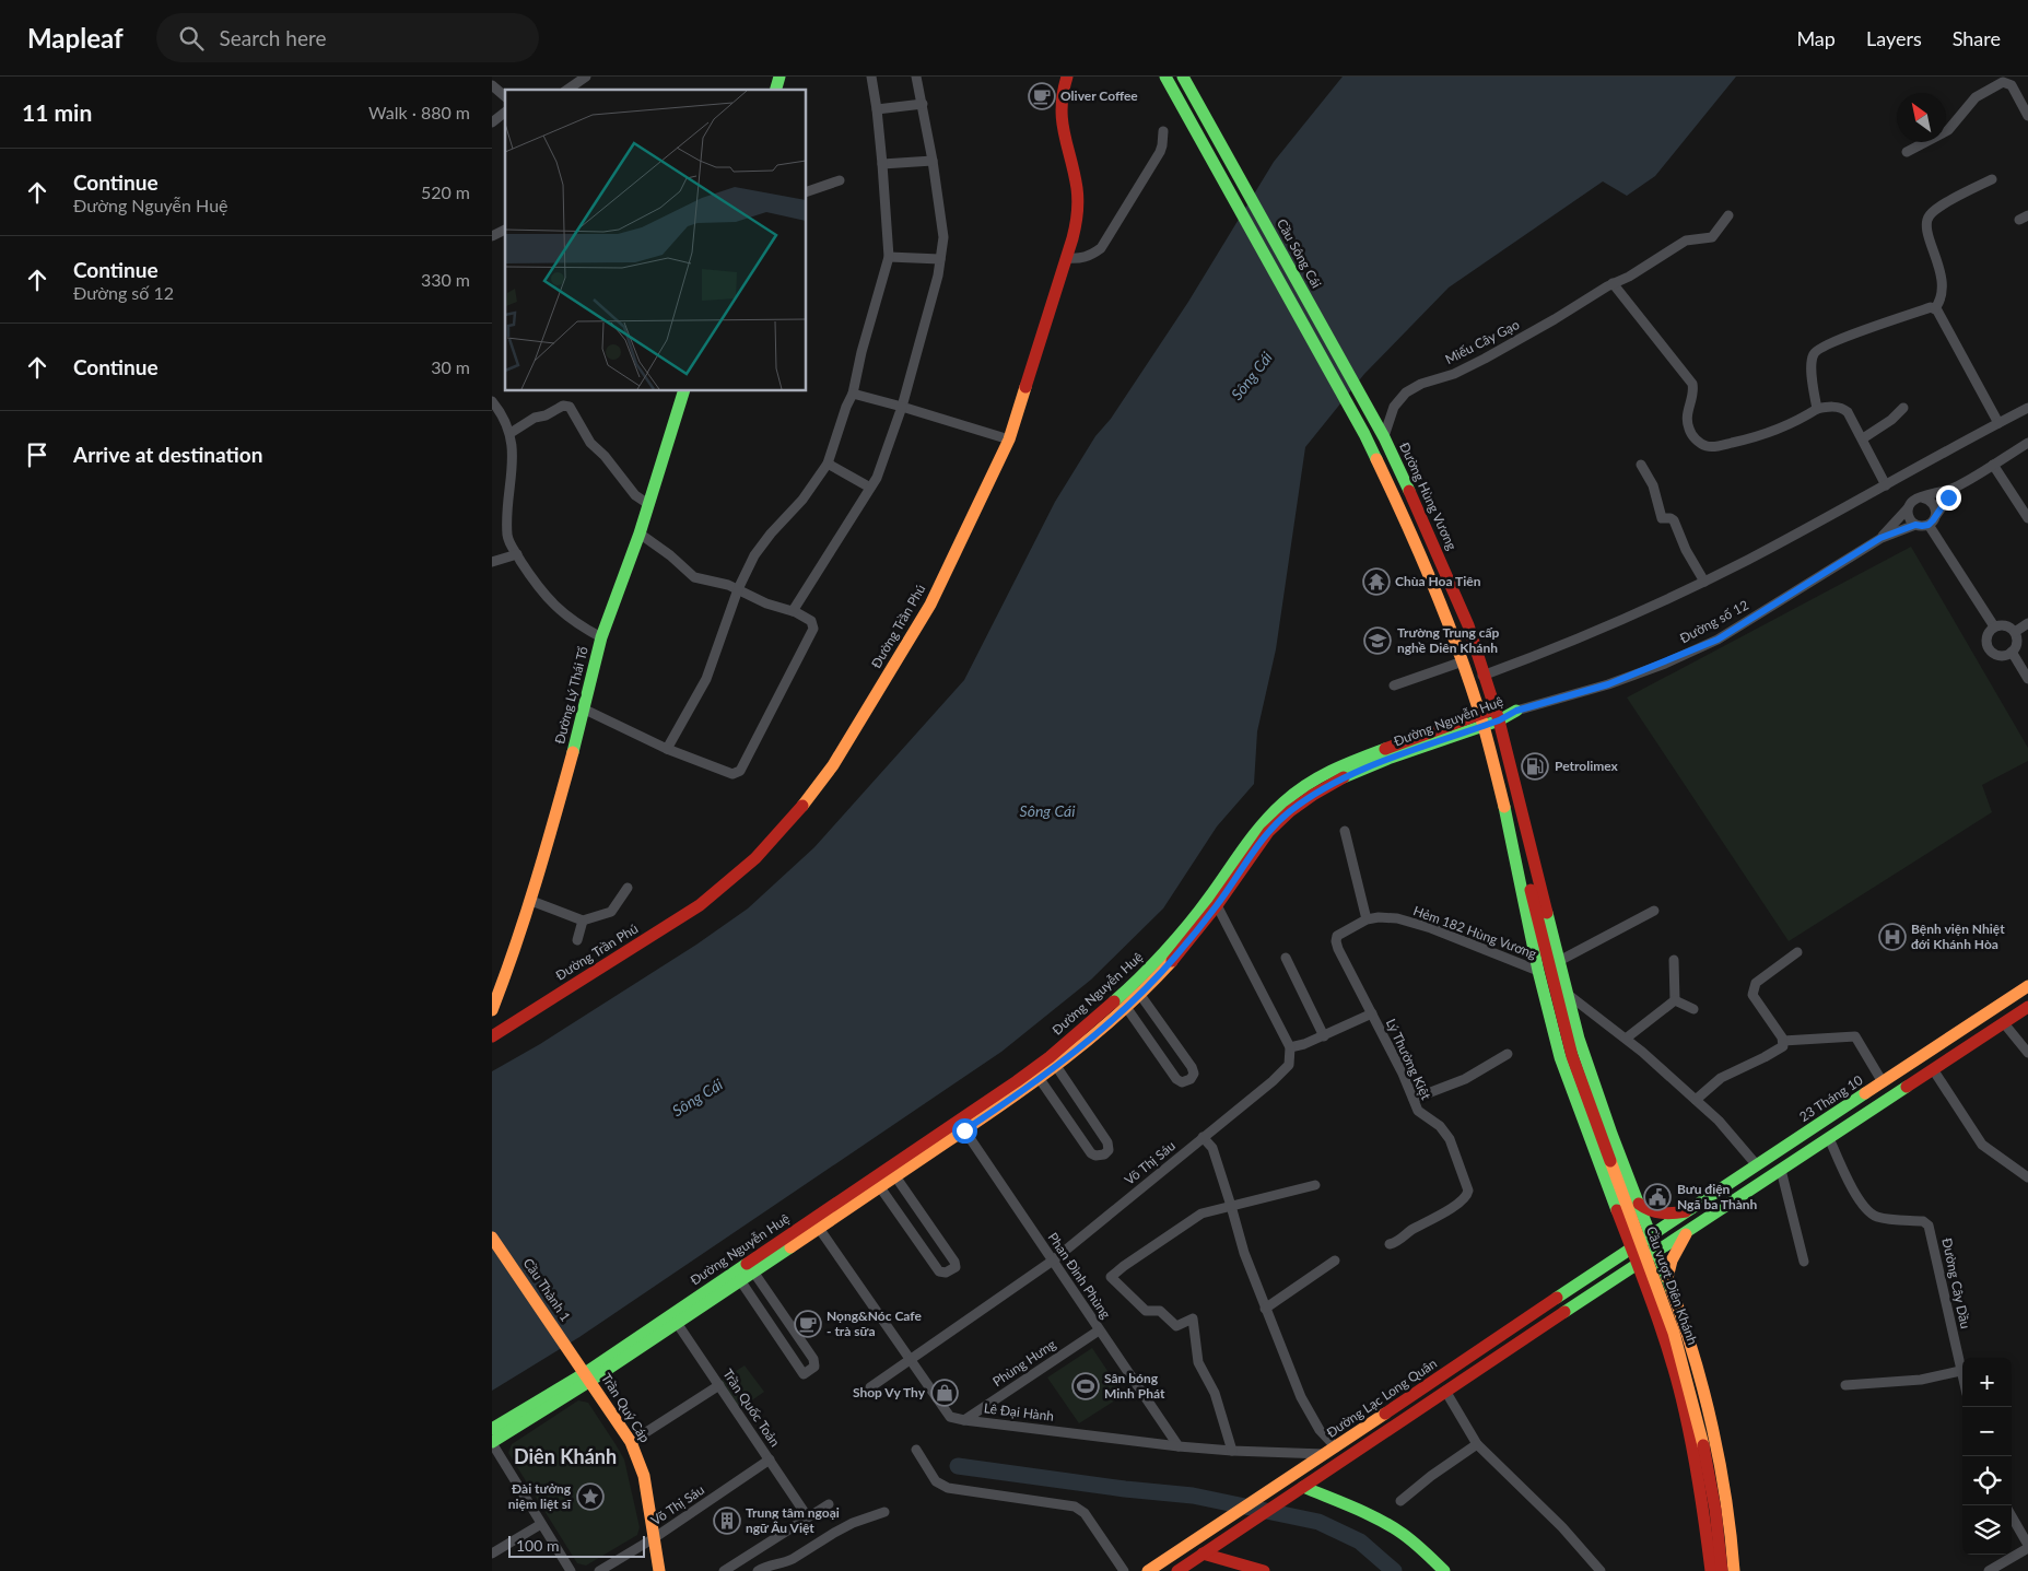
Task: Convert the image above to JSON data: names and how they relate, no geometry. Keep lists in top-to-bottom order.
{
  "streets": {
    "main road": [
      "Cầu Sông Cái",
      "Đường Hùng Vương",
      "Đường Trần Phú",
      "Đường Lý Thái Tổ",
      "Đường Nguyễn Huệ",
      "23 Tháng 10",
      "Cầu vượt Diên Khánh",
      "Cầu Thành 1",
      "Đường Lạc Long Quân",
      "Trần Quý Cáp"
    ],
    "street": [
      "Miếu Cây Gạo",
      "Đường số 12",
      "Hẻm 182 Hùng Vương",
      "Lý Thường Kiệt",
      "Võ Thị Sáu",
      "Phan Đình Phùng",
      "Đường Cây Dầu",
      "Phùng Hưng",
      "Trần Quốc Toản",
      "Lê Đại Hành"
    ]
  },
  "crossings": [
    ["Cầu Sông Cái", "Miếu Cây Gạo"],
    ["Cầu Sông Cái", "Đường Hùng Vương"],
    ["Miếu Cây Gạo", "Đường Hùng Vương"],
    ["Đường Hùng Vương", "Đường Nguyễn Huệ"],
    ["Đường Hùng Vương", "Cầu vượt Diên Khánh"],
    ["Đường số 12", "Đường Nguyễn Huệ"],
    ["Đường Nguyễn Huệ", "Phan Đình Phùng"],
    ["Đường Nguyễn Huệ", "Trần Quý Cáp"],
    ["Đường Nguyễn Huệ", "Trần Quốc Toản"],
    ["Đường Nguyễn Huệ", "Lê Đại Hành"],
    ["Hẻm 182 Hùng Vương", "Lý Thường Kiệt"],
    ["23 Tháng 10", "Đường Lạc Long Quân"],
    ["Võ Thị Sáu", "Phan Đình Phùng"],
    ["Võ Thị Sáu", "Trần Quý Cáp"],
    ["Võ Thị Sáu", "Trần Quốc Toản"],
    ["Võ Thị Sáu", "Lê Đại Hành"],
    ["Phan Đình Phùng", "Phùng Hưng"],
    ["Phan Đình Phùng", "Lê Đại Hành"],
    ["Cầu Thành 1", "Trần Quý Cáp"],
    ["Phùng Hưng", "Lê Đại Hành"],
    ["Đường Lạc Long Quân", "Lê Đại Hành"]
  ],
  "districts": ["Diên Khánh"],
  "water": ["Sông Cái"],
  "places": {
    "cafe": ["Oliver Coffee", "Nọng&Nóc Cafe - trà sữa"],
    "temple": ["Chùa Hoa Tiên"],
    "school or university": ["Trường Trung cấp nghề Diên Khánh"],
    "fuel station": ["Petrolimex"],
    "hospital": ["Bệnh viện Nhiệt đới Khánh Hòa"],
    "public building": ["Bưu điện Ngã ba Thành"],
    "sports": ["Sân bóng Minh Phát"],
    "shop": ["Shop Vy Thy"],
    "place": ["Đài tưởng niệm liệt sĩ"],
    "building": ["Trung tâm ngoại ngữ Âu Việt"]
  },
  "scale_bar": "100 m",
  "north": "top left",
  "page": {
    "header": "Mapleaf",
    "search": "Search here",
    "nav": ["Map", "Layers", "Share"],
    "heading": ["11 min", "Walk · 880 m"],
    "list": [
      ["Continue", "Đường Nguyễn Huệ", "520 m"],
      ["Continue", "Đường số 12", "330 m"],
      ["Continue", "30 m"],
      "Arrive at destination"
    ],
    "map_buttons": ["+", "−"],
    "scale": "100 m"
  }
}
